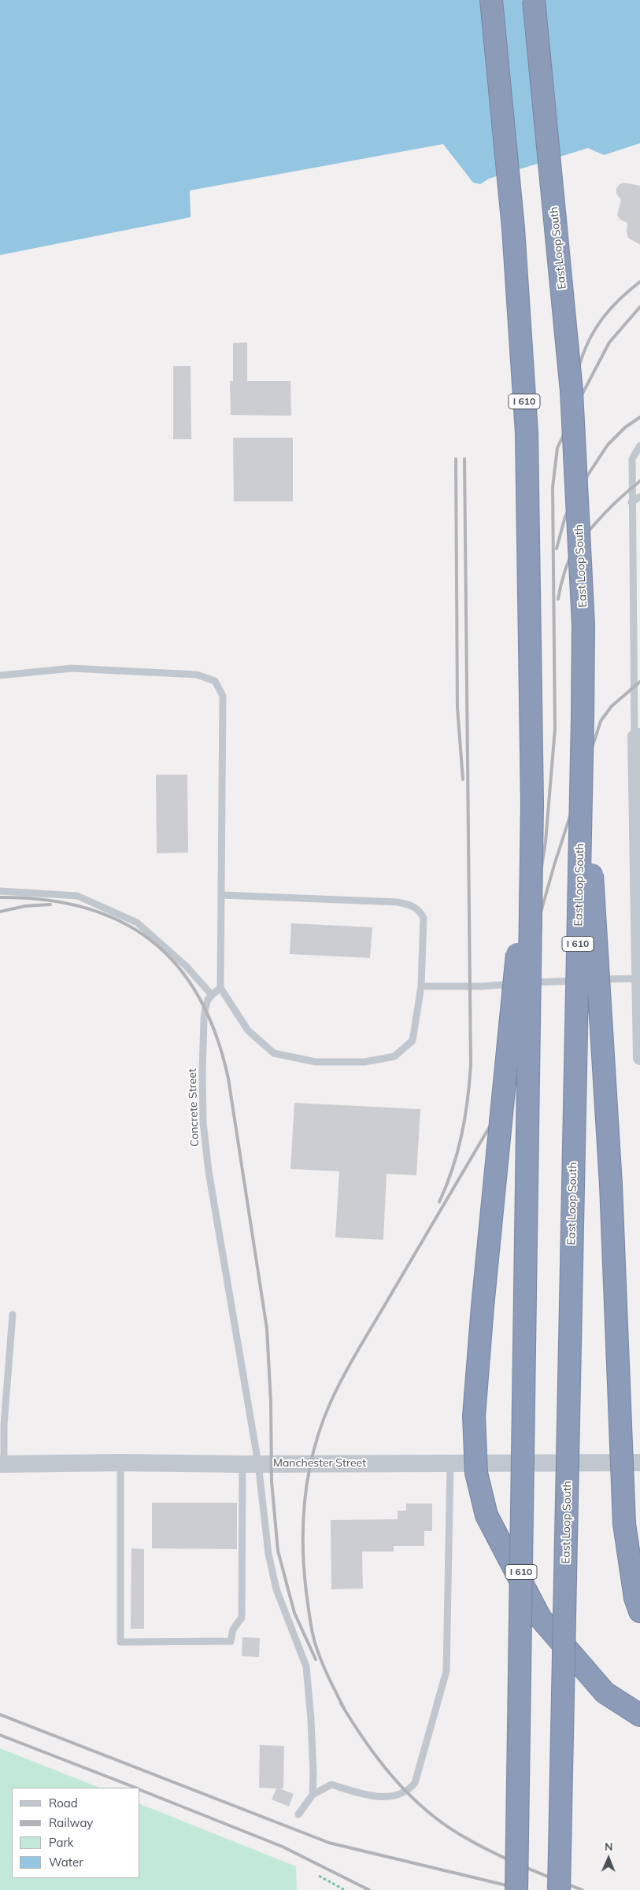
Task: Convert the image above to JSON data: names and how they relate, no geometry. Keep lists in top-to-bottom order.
{
  "streets": {
    "highway": ["East Loop South", "I 610"],
    "street": ["Manchester Street"],
    "lane": ["Concrete Street"]
  },
  "crossings": [
    ["Concrete Street", "Manchester Street"]
  ],
  "legend": [
    "Road",
    "Railway",
    "Park",
    "Water"
  ],
  "north": "top"
}
